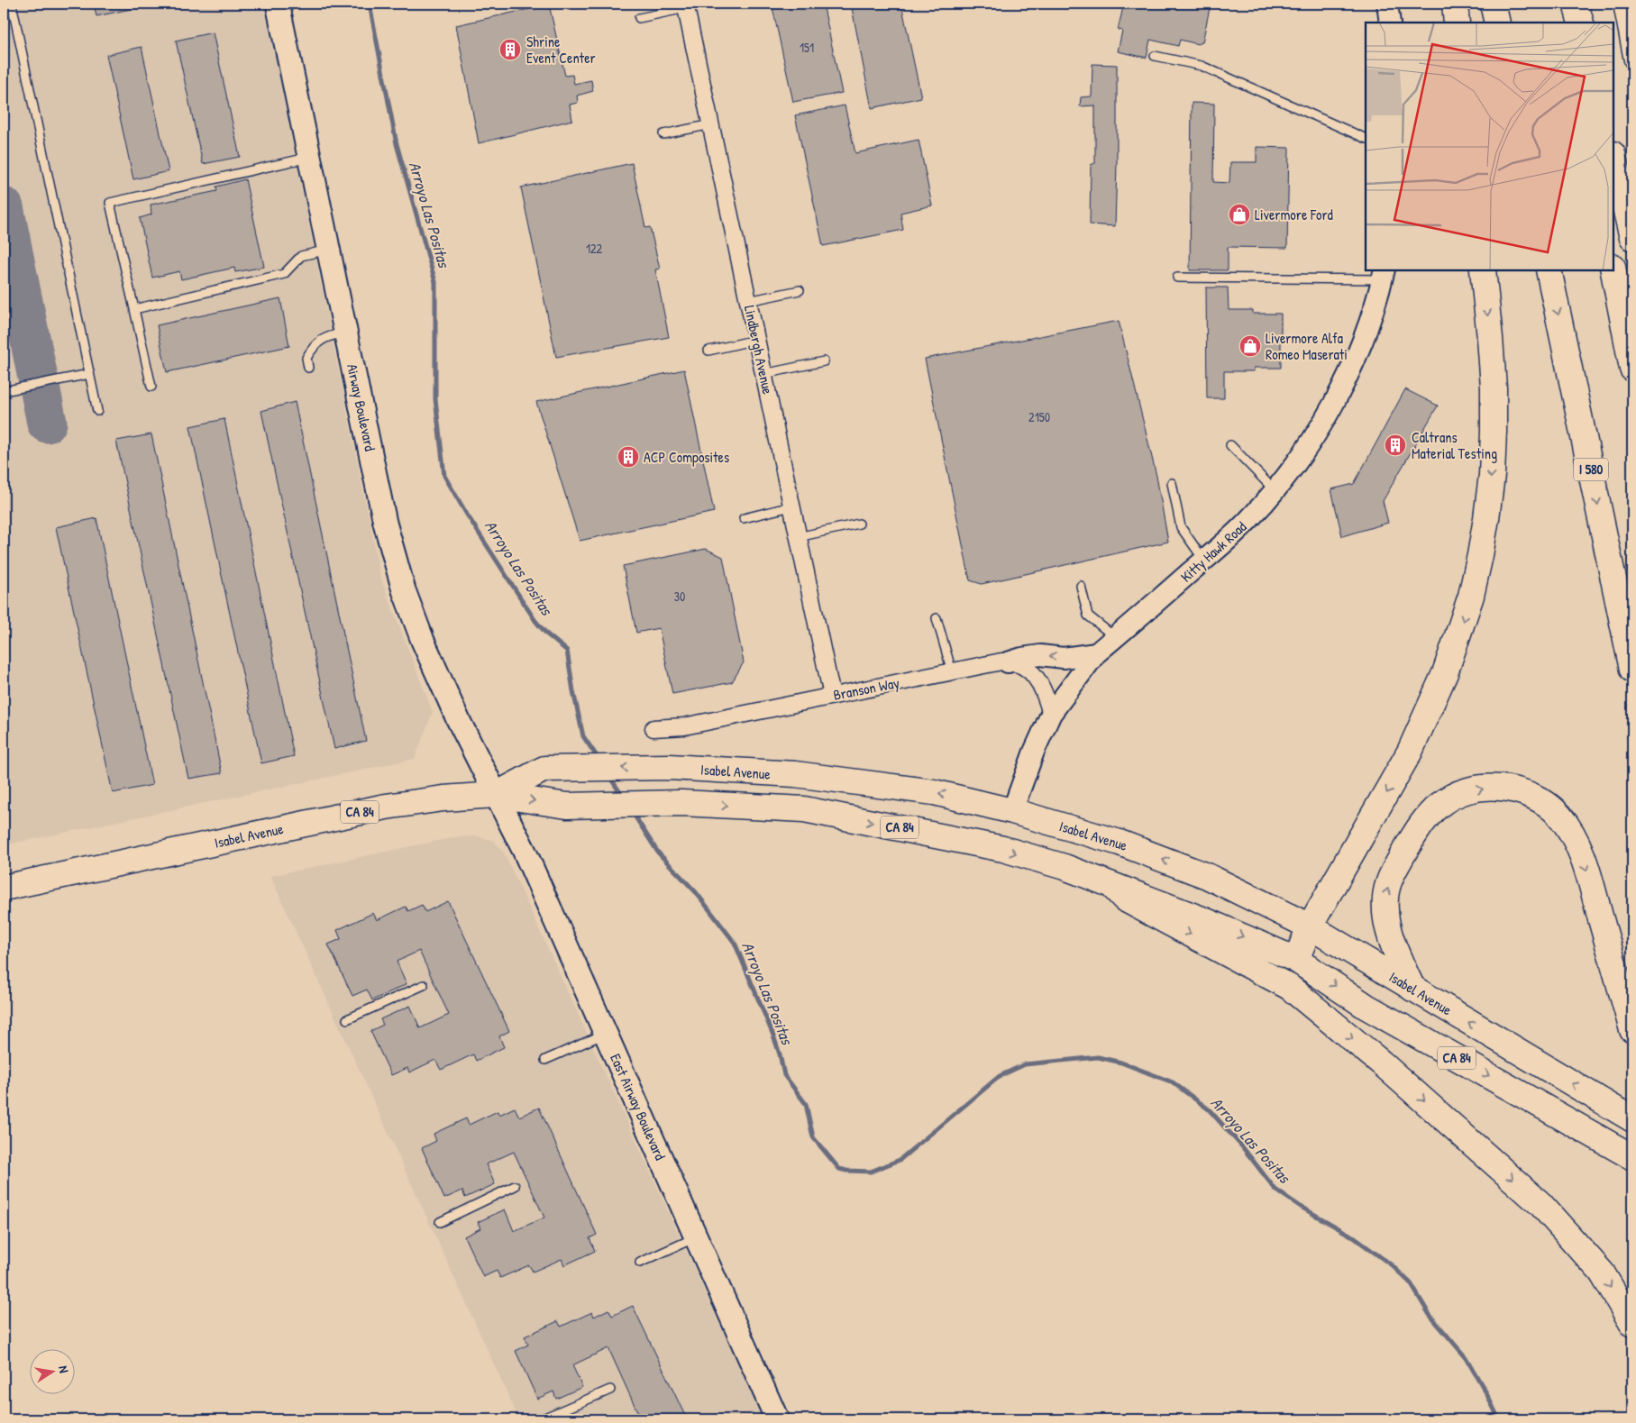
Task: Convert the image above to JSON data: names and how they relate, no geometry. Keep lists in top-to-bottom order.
{
  "streets": {
    "highway": ["I 580", "Isabel Avenue", "CA 84"],
    "main road": ["Airway Boulevard", "East Airway Boulevard"],
    "street": ["Lindbergh Avenue", "Kitty Hawk Road", "Branson Way"]
  },
  "crossings": [
    ["Lindbergh Avenue", "Branson Way"],
    ["Airway Boulevard", "Isabel Avenue"],
    ["Airway Boulevard", "East Airway Boulevard"],
    ["Kitty Hawk Road", "Branson Way"],
    ["Kitty Hawk Road", "Isabel Avenue"],
    ["Isabel Avenue", "East Airway Boulevard"]
  ],
  "water": ["Arroyo Las Positas"],
  "places": {
    "building": ["Shrine Event Center", "Caltrans Material Testing", "ACP Composites"],
    "shop": ["Livermore Ford", "Livermore Alfa Romeo Maserati"]
  },
  "house_numbers": [
    "151",
    "122",
    "2150",
    "30"
  ],
  "north": "right"
}
